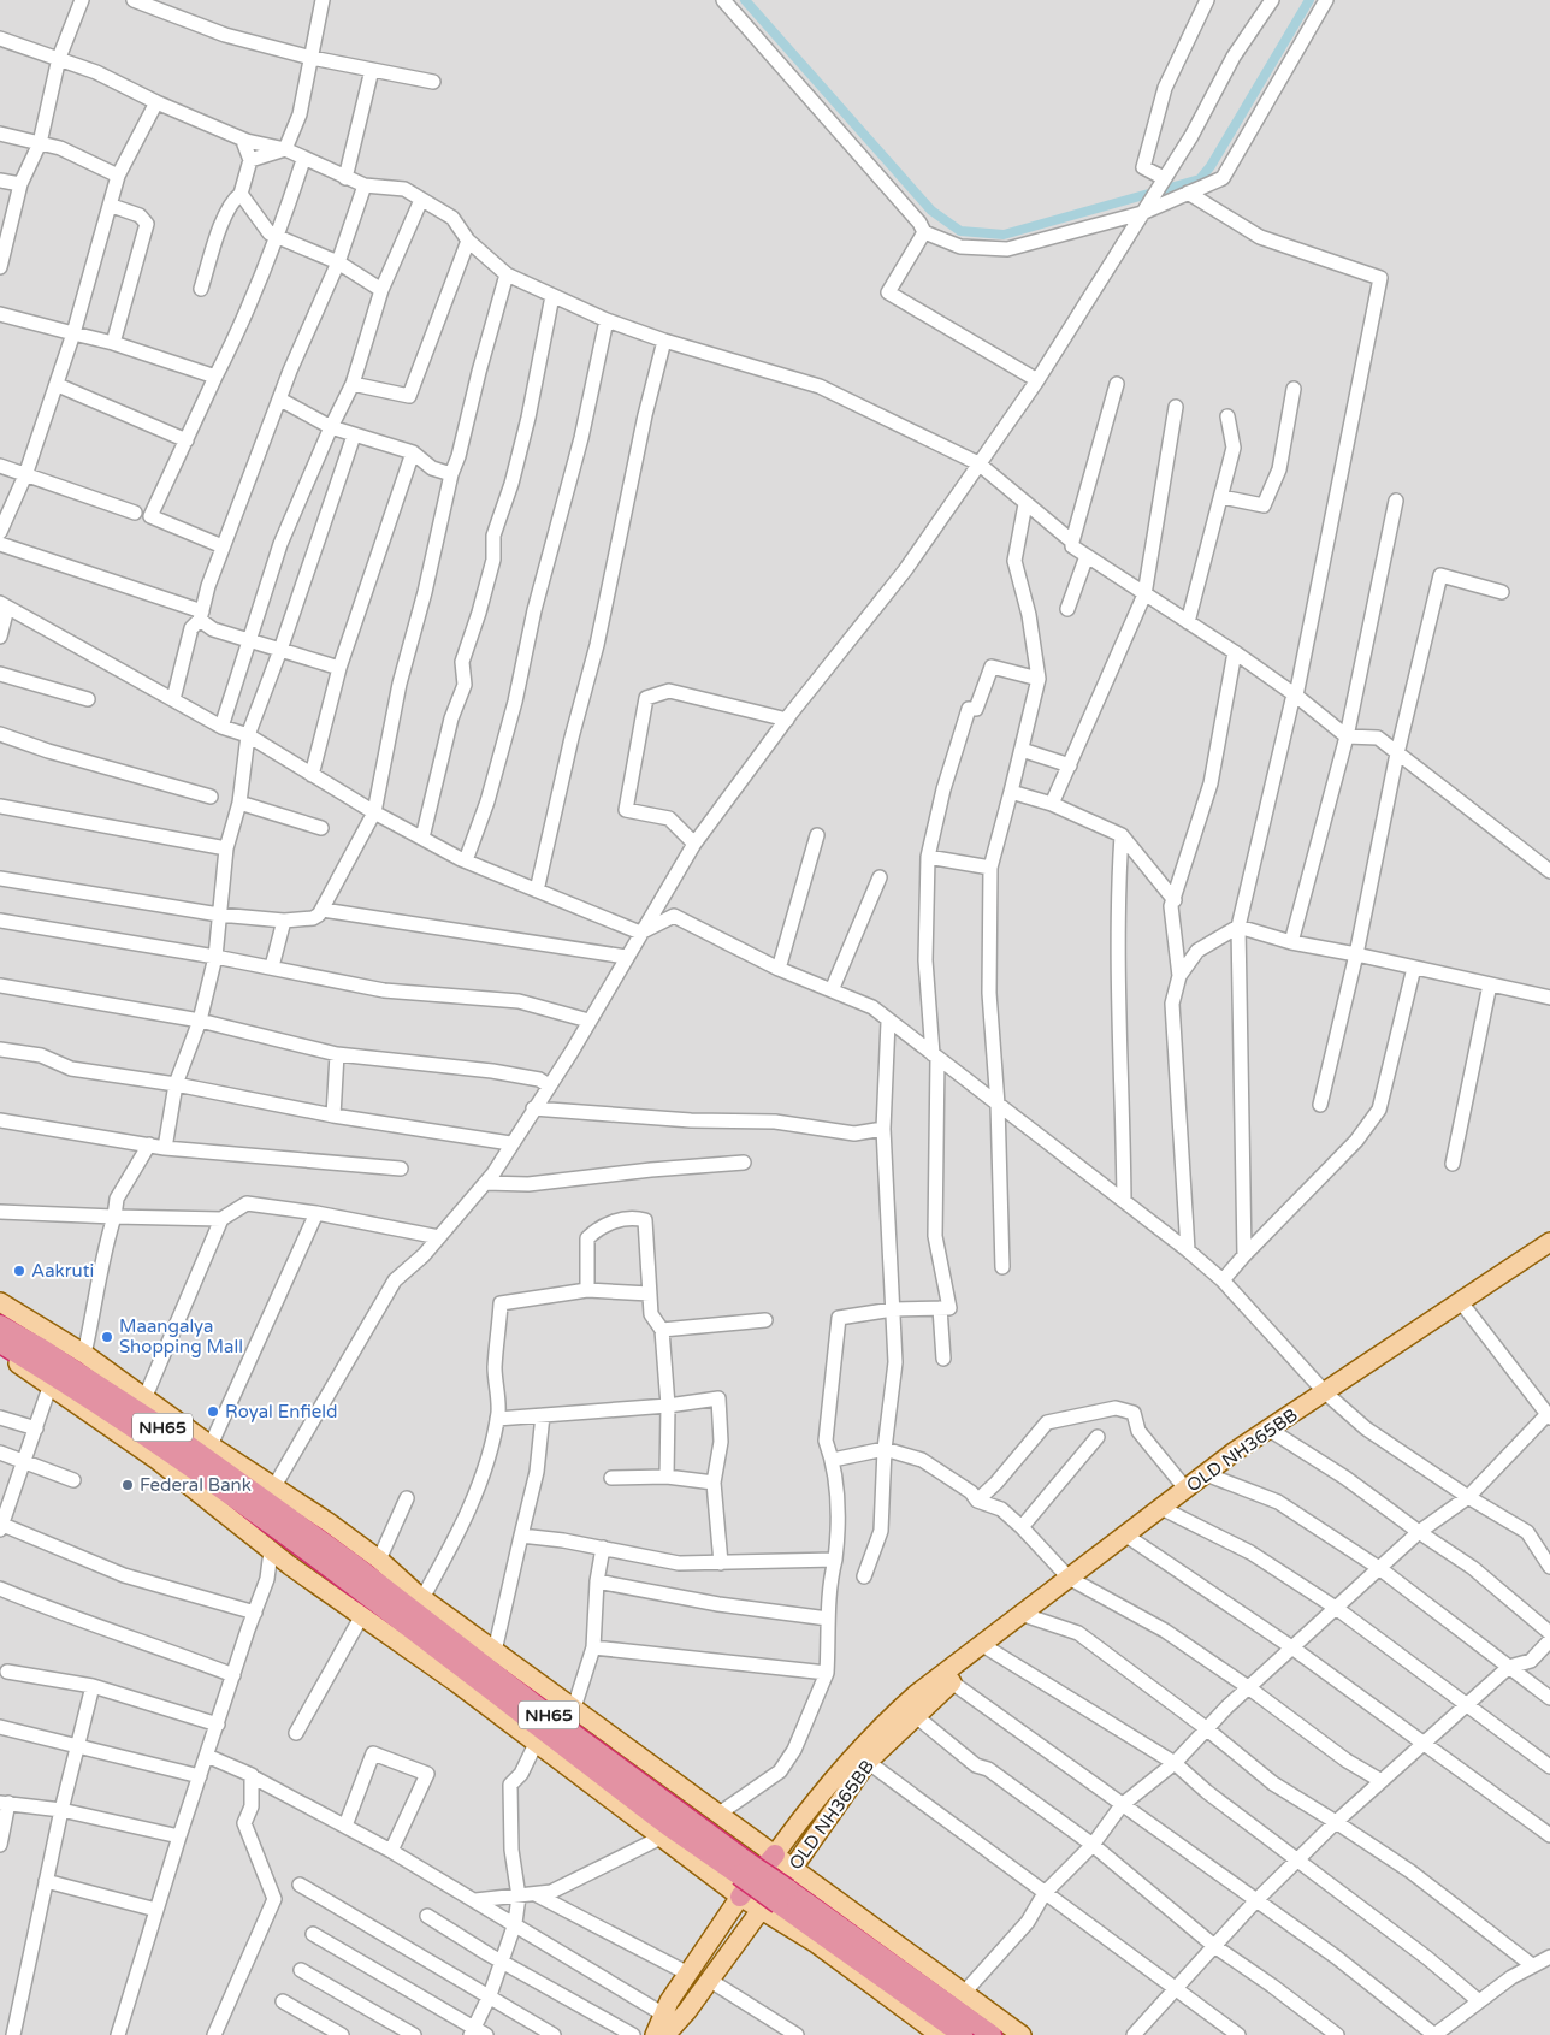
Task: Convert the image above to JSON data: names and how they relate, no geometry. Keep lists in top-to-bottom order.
{
  "streets": {
    "highway": ["NH65"],
    "main road": ["OLD NH365BB"]
  },
  "crossings": [
    ["NH65", "OLD NH365BB"]
  ],
  "places": [
    "Aakruti",
    "Maangalya Shopping Mall",
    "Royal Enfield",
    "Federal Bank"
  ]
}
